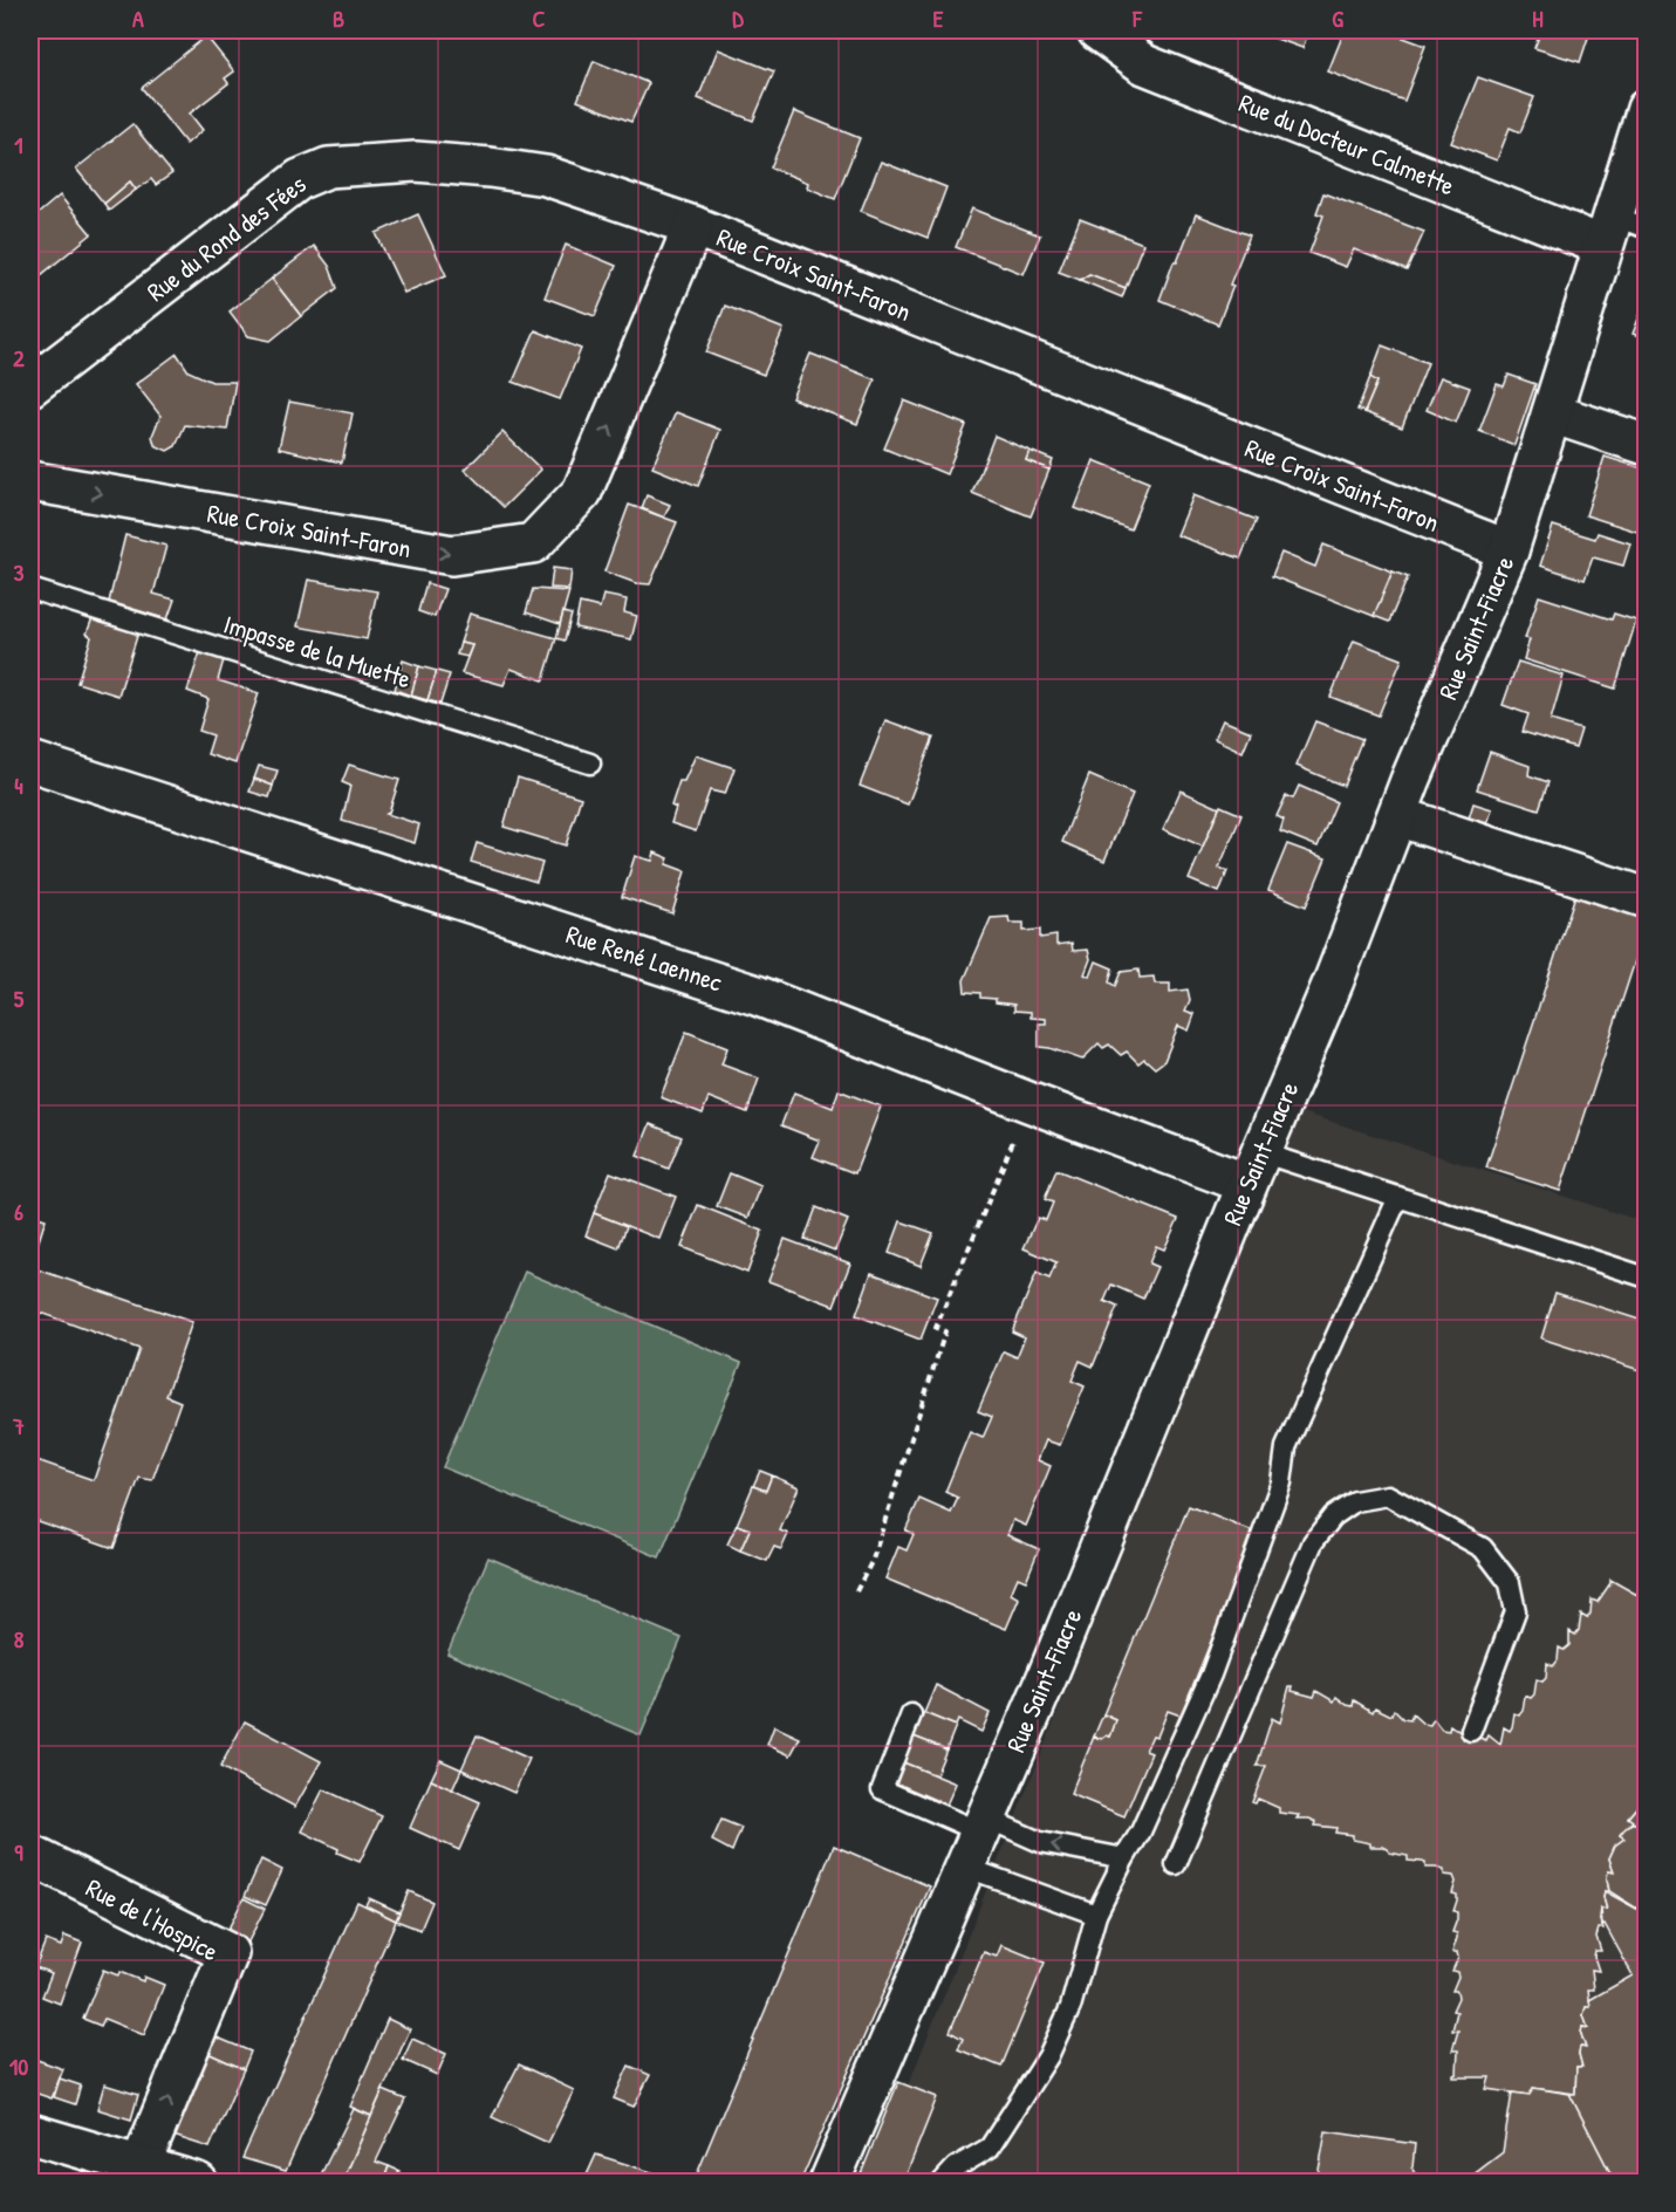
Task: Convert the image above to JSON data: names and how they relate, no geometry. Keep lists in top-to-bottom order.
{
  "streets": {
    "street": [
      "Rue du Docteur Calmette",
      "Rue du Rond des Fées",
      "Rue Croix Saint-Faron",
      "Rue Saint-Fiacre",
      "Rue René Laennec",
      "Rue de l'Hospice"
    ],
    "lane": ["Impasse de la Muette"]
  },
  "crossings": [
    ["Rue du Docteur Calmette", "Rue Saint-Fiacre"],
    ["Rue du Rond des Fées", "Rue Croix Saint-Faron"],
    ["Rue Croix Saint-Faron", "Rue Saint-Fiacre"],
    ["Rue Saint-Fiacre", "Rue René Laennec"]
  ],
  "one_way": ["Rue Croix Saint-Faron"],
  "grid": {
    "columns": [
      "A",
      "B",
      "C",
      "D",
      "E",
      "F",
      "G",
      "H"
    ],
    "rows": [
      "1",
      "2",
      "3",
      "4",
      "5",
      "6",
      "7",
      "8",
      "9",
      "10"
    ]
  }
}
